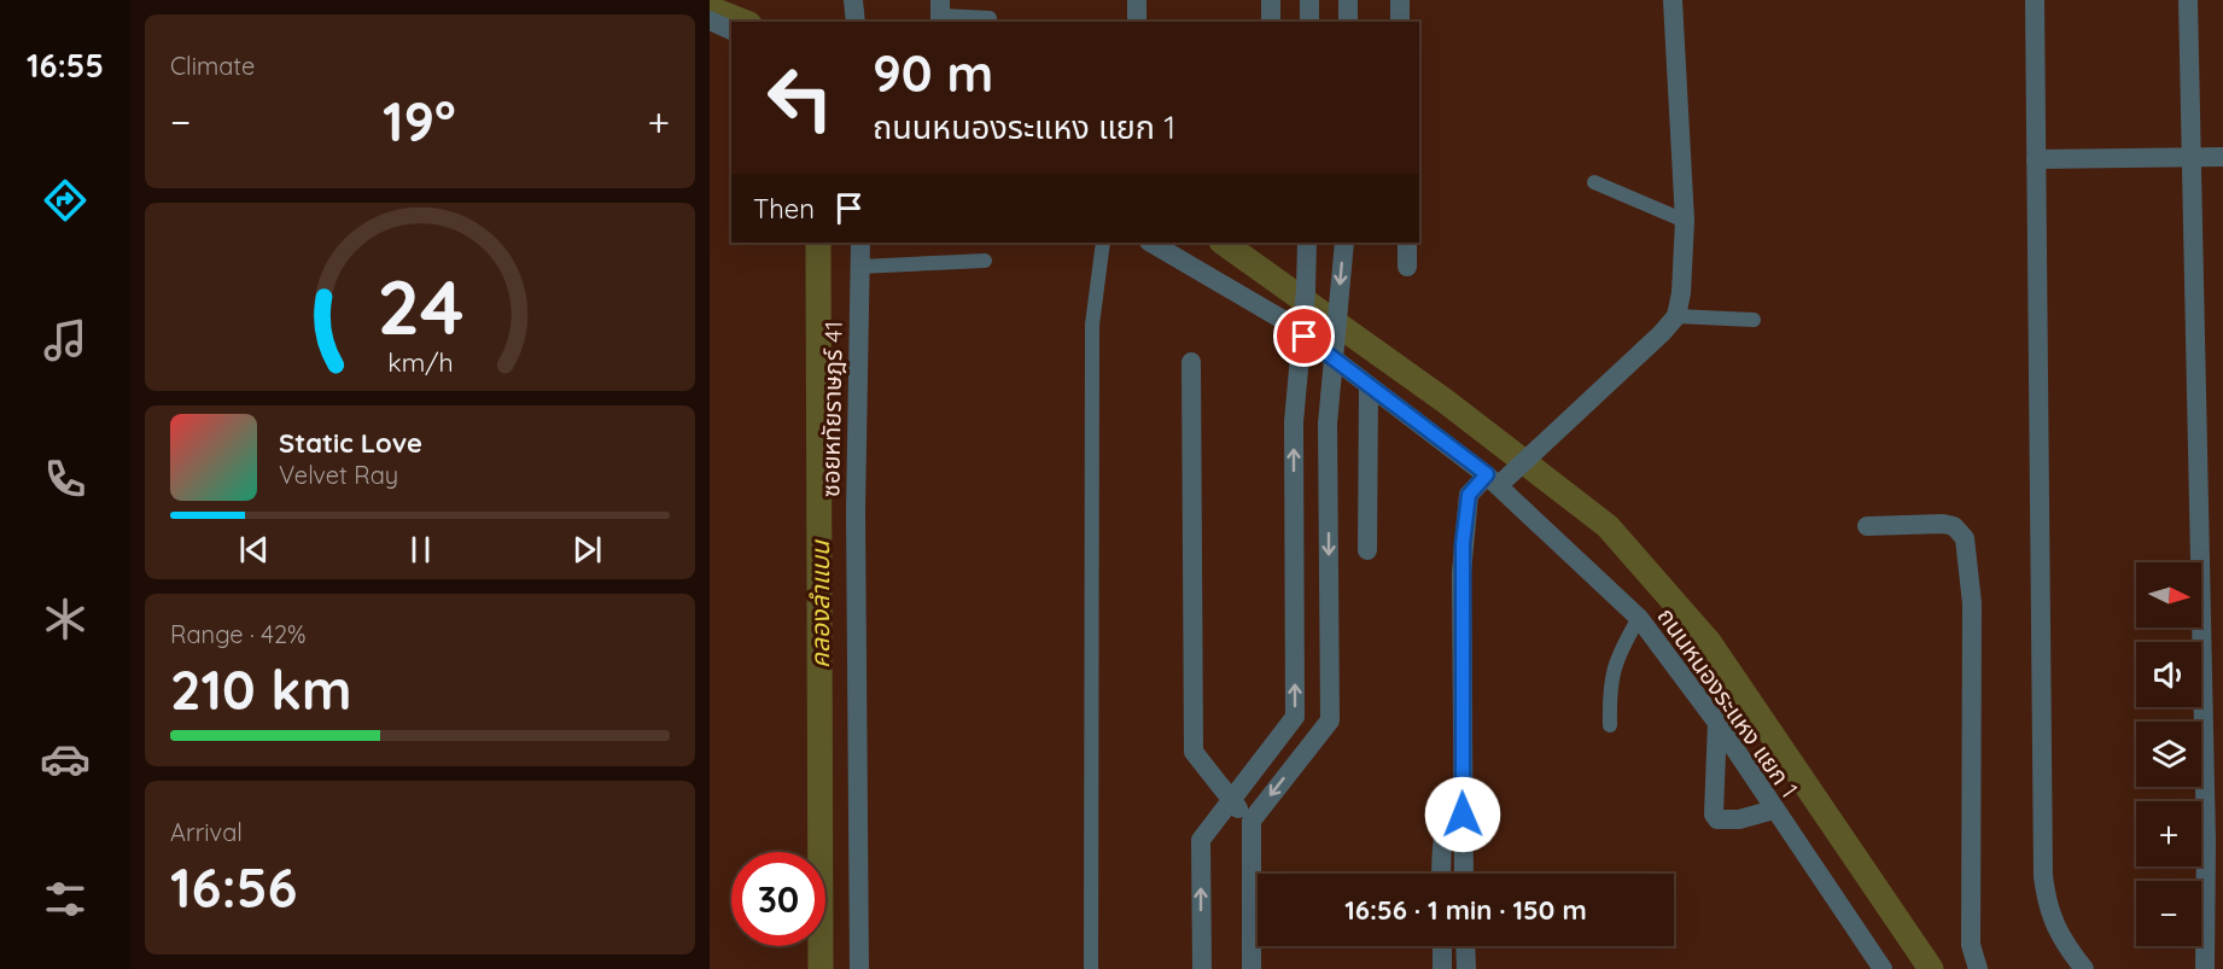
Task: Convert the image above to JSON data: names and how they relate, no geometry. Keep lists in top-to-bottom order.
{
  "streets": {
    "street": ["ซอยหทัยราษฎร์ 41", "ถนนหนองระแหง แยก 1"]
  },
  "water": ["คลองลำแบน"],
  "north": "right",
  "page": {
    "tabs": "16:55",
    "tile": [
      "Climate",
      ["Range · 42%", "210 km"],
      ["Arrival", "16:56"]
    ],
    "turn": ["90 m", "ถนนหนองระแหง แยก 1"],
    "heat": ["−", "19°", "+"],
    "then": "Then",
    "song": ["Static Love", "Velvet Ray"],
    "map_buttons": ["+", "−"],
    "limit": "30",
    "trip": "16:56 · 1 min · 150 m",
    "gauge": ["24", "km/h"]
  }
}
